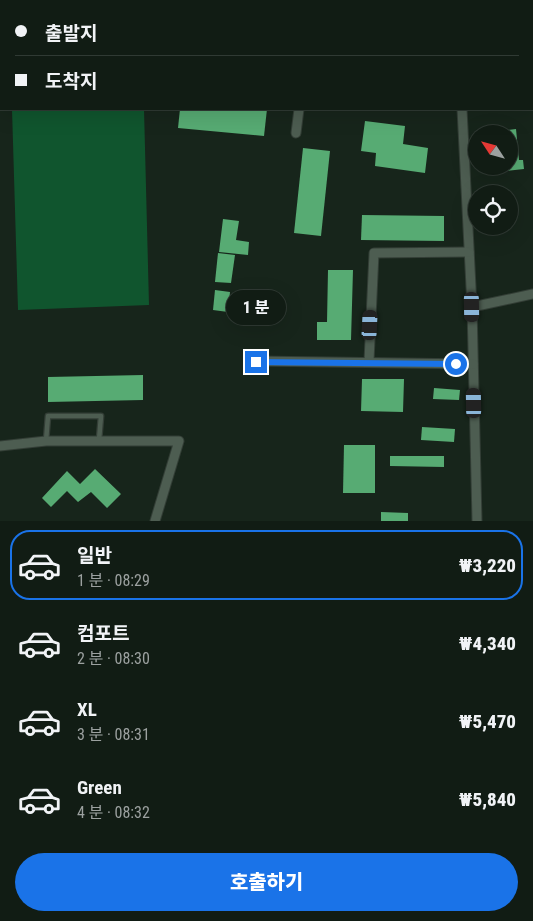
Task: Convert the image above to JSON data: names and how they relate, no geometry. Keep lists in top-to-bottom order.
{
  "north": "top left",
  "page": {
    "banner": ["출발지", "도착지"],
    "bubble": "1 분",
    "list": [
      {
        "name": "일반",
        "note": "1 분 · 08:29",
        "value": "₩3,220"
      },
      {
        "name": "컴포트",
        "note": "2 분 · 08:30",
        "value": "₩4,340"
      },
      {
        "name": "XL",
        "note": "3 분 · 08:31",
        "value": "₩5,470"
      },
      {
        "name": "Green",
        "note": "4 분 · 08:32",
        "value": "₩5,840"
      }
    ],
    "buttons": "호출하기"
  }
}
